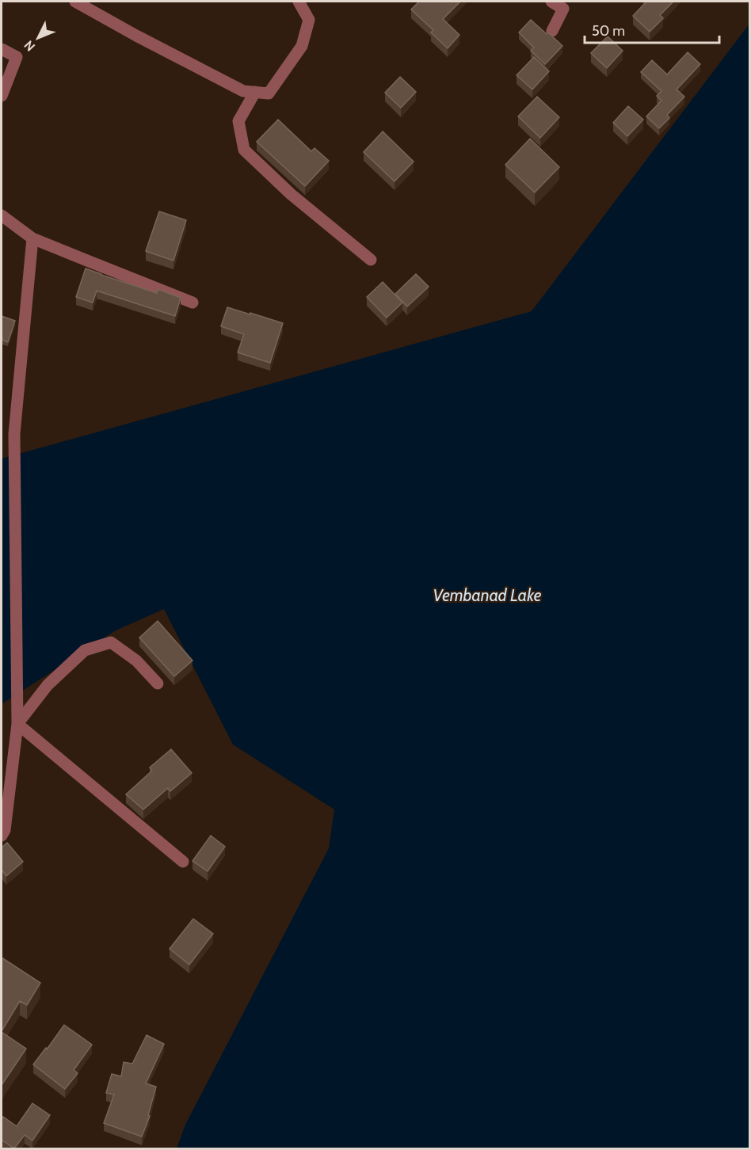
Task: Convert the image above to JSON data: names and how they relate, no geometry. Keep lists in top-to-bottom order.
{
  "water": ["Vembanad Lake"],
  "scale_bar": "50 m",
  "north": "bottom left"
}
